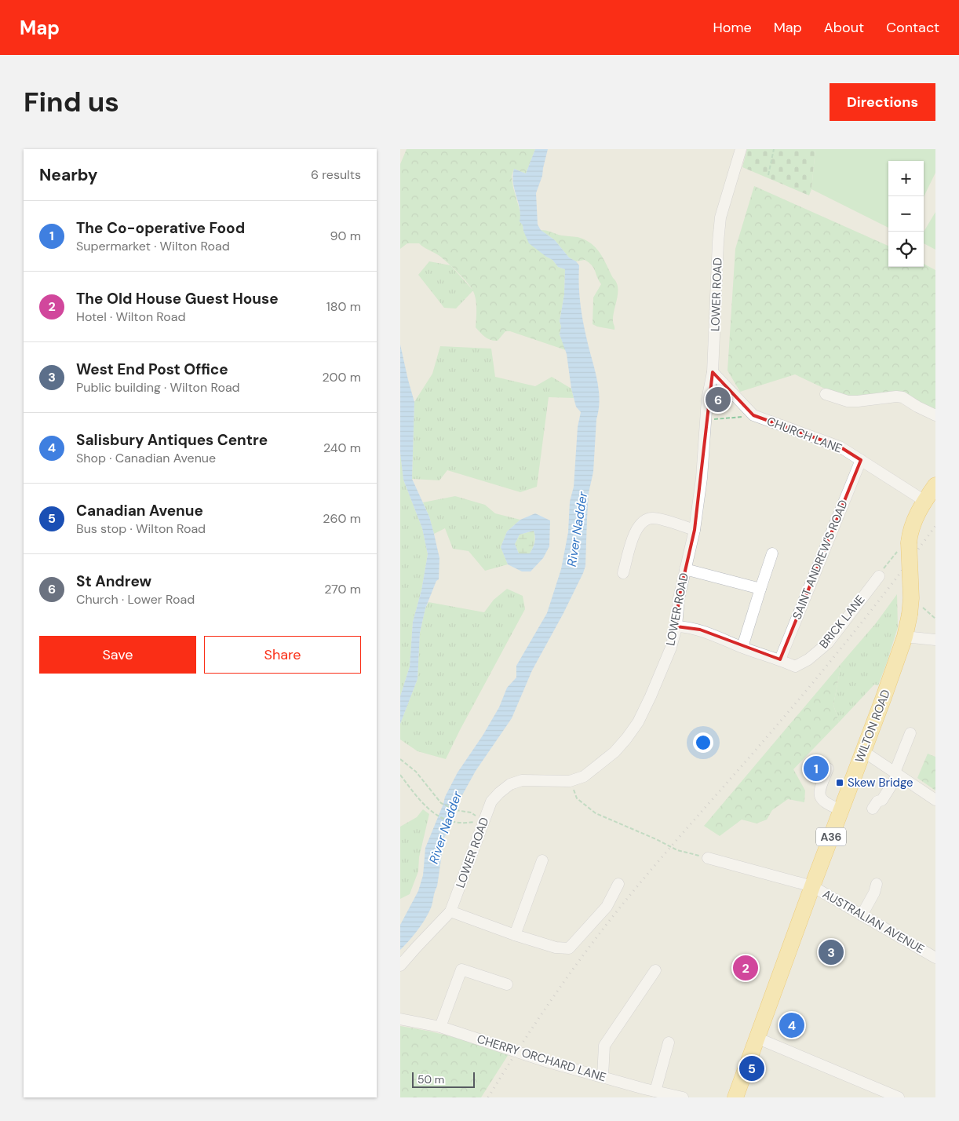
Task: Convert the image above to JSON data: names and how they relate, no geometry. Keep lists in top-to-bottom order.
{
  "streets": {
    "highway": ["WILTON ROAD", "A36"],
    "street": [
      "LOWER ROAD",
      "CHURCH LANE",
      "SAINT ANDREW'S ROAD",
      "BRICK LANE",
      "AUSTRALIAN AVENUE",
      "CHERRY ORCHARD LANE"
    ]
  },
  "crossings": [
    ["LOWER ROAD", "CHURCH LANE"],
    ["CHURCH LANE", "SAINT ANDREW'S ROAD"],
    ["CHURCH LANE", "WILTON ROAD"],
    ["SAINT ANDREW'S ROAD", "BRICK LANE"],
    ["WILTON ROAD", "AUSTRALIAN AVENUE"]
  ],
  "water": ["River Nadder"],
  "places": {
    "transit": ["Skew Bridge"]
  },
  "scale_bar": "50 m",
  "page": {
    "header": "Map",
    "nav": [
      "Home",
      "Map",
      "About",
      "Contact"
    ],
    "buttons": [
      "Directions",
      ["Save", "Share"]
    ],
    "title": "Find us",
    "heading": ["Nearby", "6 results"],
    "map_buttons": ["+", "−"],
    "list": [
      {
        "mark": "1",
        "name": "The Co-operative Food",
        "note": "Supermarket · Wilton Road",
        "value": "90 m"
      },
      {
        "mark": "2",
        "name": "The Old House Guest House",
        "note": "Hotel · Wilton Road",
        "value": "180 m"
      },
      {
        "mark": "3",
        "name": "West End Post Office",
        "note": "Public building · Wilton Road",
        "value": "200 m"
      },
      {
        "mark": "4",
        "name": "Salisbury Antiques Centre",
        "note": "Shop · Canadian Avenue",
        "value": "240 m"
      },
      {
        "mark": "5",
        "name": "Canadian Avenue",
        "note": "Bus stop · Wilton Road",
        "value": "260 m"
      },
      {
        "mark": "6",
        "name": "St Andrew",
        "note": "Church · Lower Road",
        "value": "270 m"
      }
    ],
    "pins": [
      "6",
      "1",
      "3",
      "2",
      "4",
      "5"
    ],
    "scale": "50 m"
  }
}
